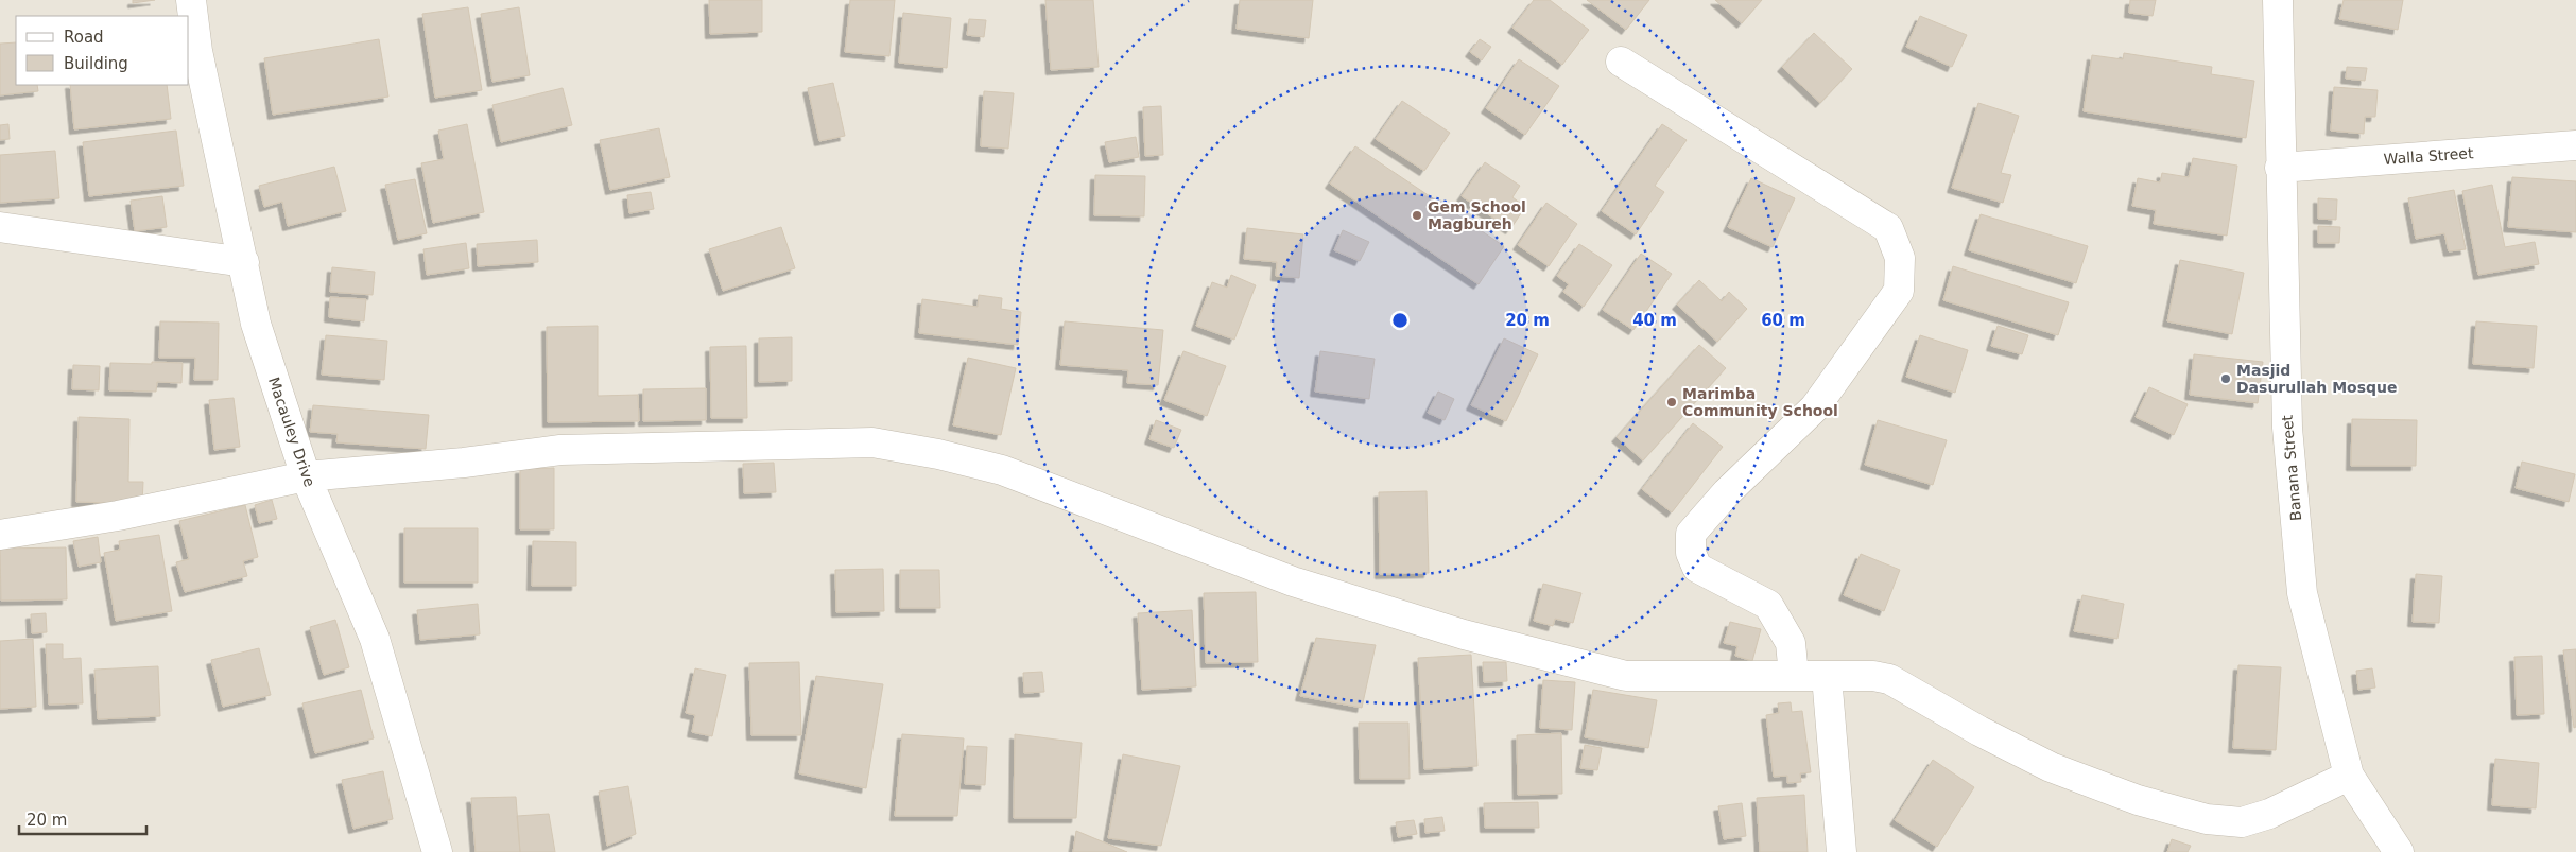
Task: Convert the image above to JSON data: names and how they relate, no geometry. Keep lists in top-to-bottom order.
{
  "streets": {
    "street": ["Walla Street", "Macauley Drive", "Banana Street"]
  },
  "crossings": [
    ["Walla Street", "Banana Street"]
  ],
  "places": ["Gem School Magbureh", "Masjid Dasurullah Mosque", "Marimba Community School"],
  "legend": ["Road", "Building"],
  "scale_bar": "20 m",
  "rings": ["20 m", "40 m", "60 m"]
}
